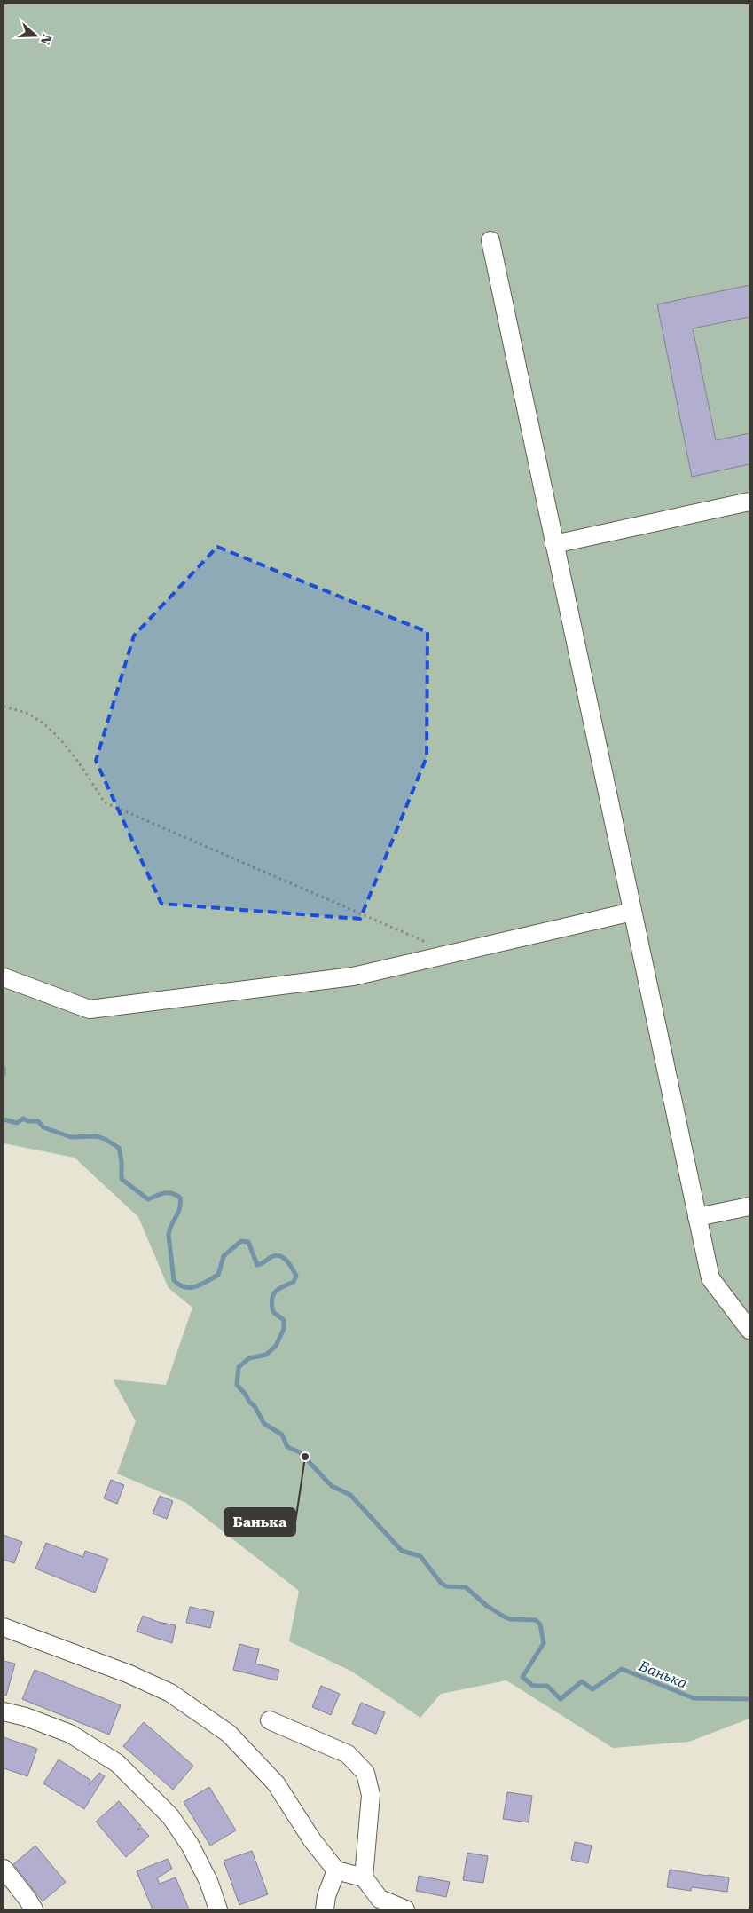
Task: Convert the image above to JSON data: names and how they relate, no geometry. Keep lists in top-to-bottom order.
{
  "water": ["Банька"],
  "places": ["Банька"],
  "north": "right"
}
